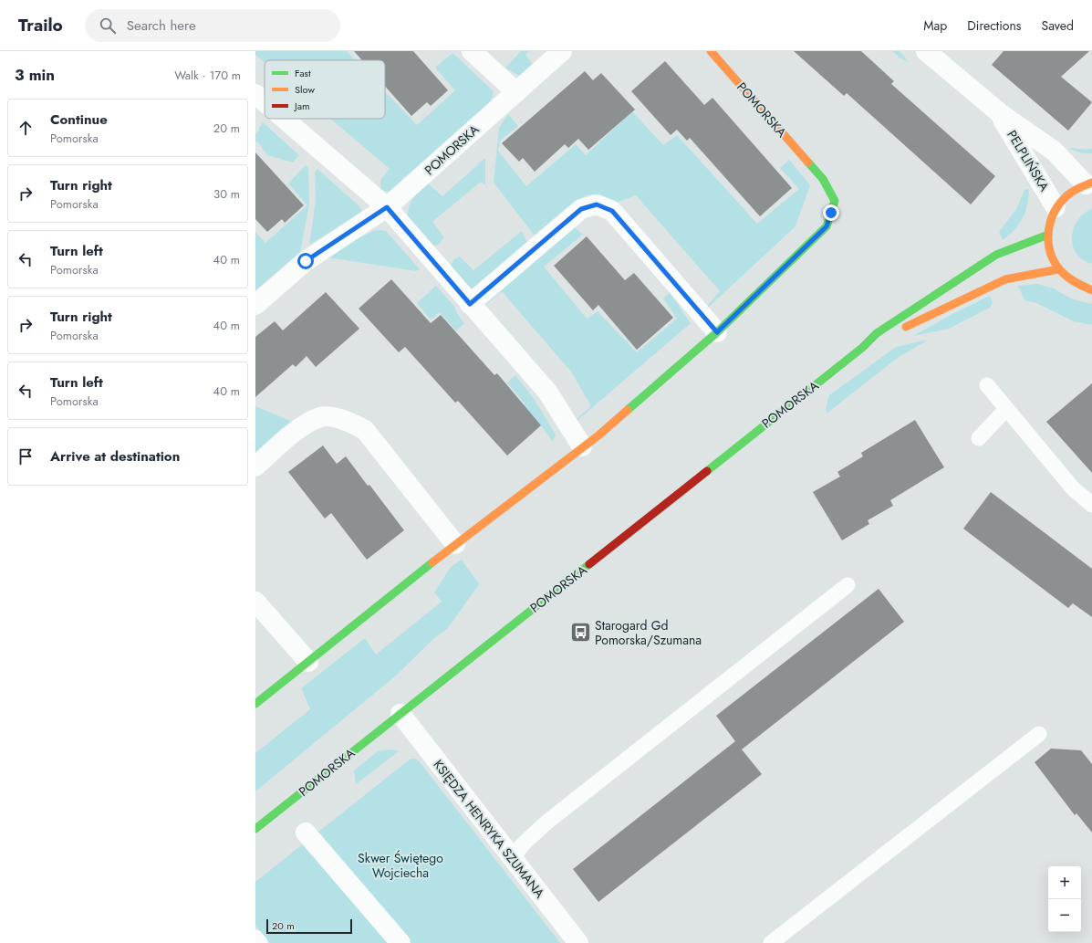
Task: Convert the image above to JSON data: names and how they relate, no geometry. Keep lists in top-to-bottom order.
{
  "streets": {
    "street": ["POMORSKA", "PELPLIŃSKA", "KSIĘDZA HENRYKA SZUMANA"]
  },
  "crossings": [
    ["POMORSKA", "KSIĘDZA HENRYKA SZUMANA"]
  ],
  "parks": ["Skwer Świętego Wojciecha"],
  "places": {
    "bus stop": ["Starogard Gd Pomorska/Szumana"]
  },
  "legend": ["Fast", "Slow", "Jam"],
  "scale_bar": "20 m",
  "page": {
    "header": "Trailo",
    "search": "Search here",
    "nav": ["Map", "Directions", "Saved"],
    "heading": ["3 min", "Walk · 170 m"],
    "list": [
      ["Continue", "Pomorska", "20 m"],
      ["Turn right", "Pomorska", "30 m"],
      ["Turn left", "Pomorska", "40 m"],
      ["Turn right", "Pomorska", "40 m"],
      ["Turn left", "Pomorska", "40 m"],
      "Arrive at destination"
    ],
    "map_buttons": ["+", "−"],
    "scale": "20 m"
  }
}
